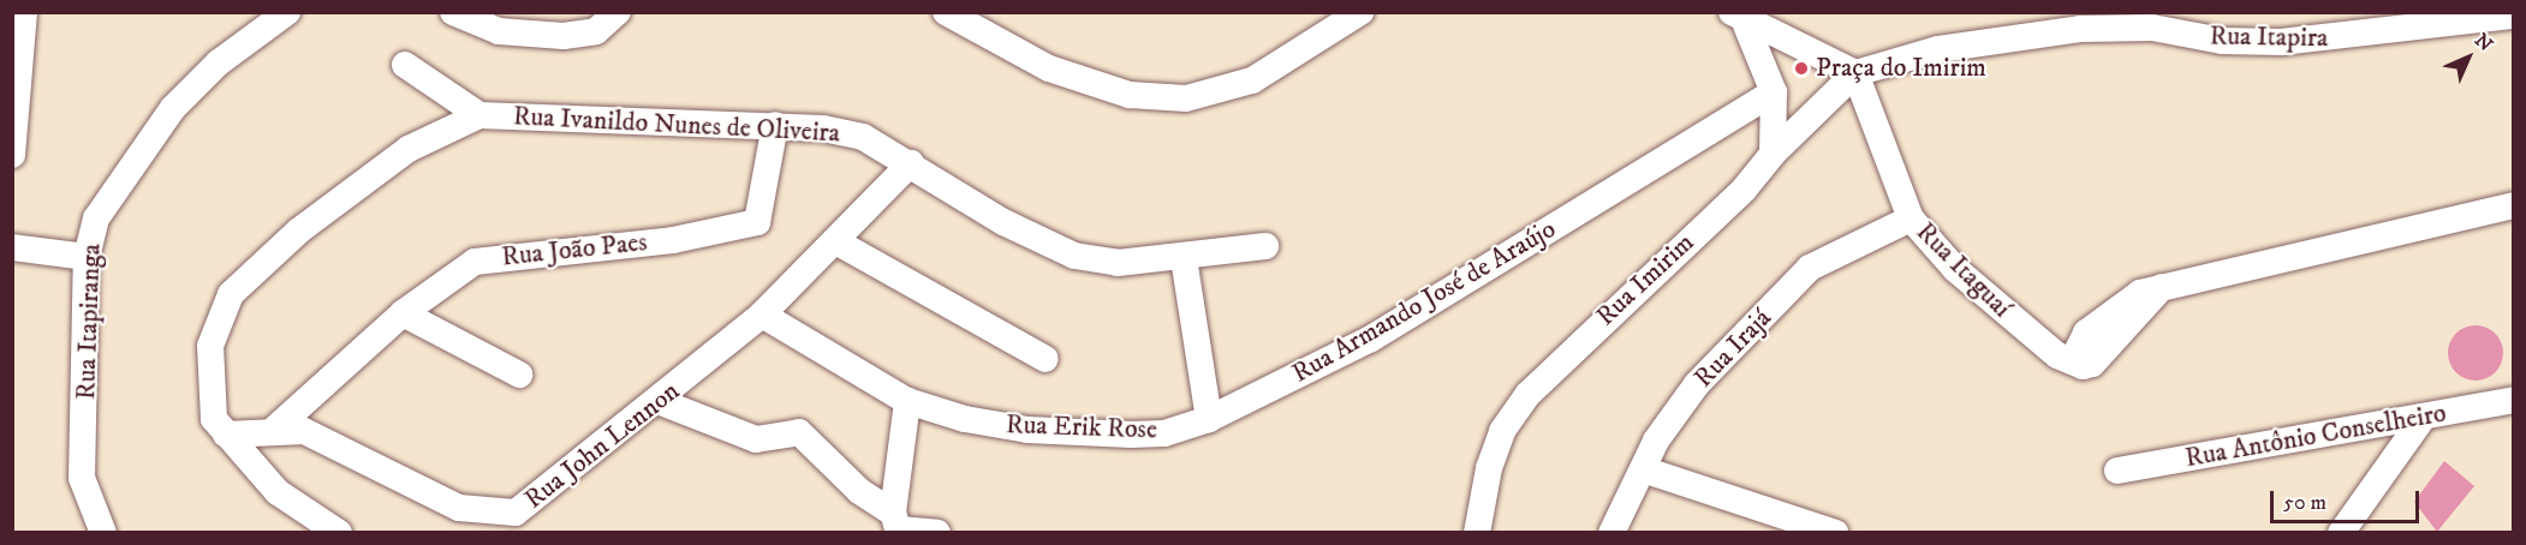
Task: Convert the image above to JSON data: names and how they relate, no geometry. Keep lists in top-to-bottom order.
{
  "streets": {
    "street": [
      "Rua Itapira",
      "Rua Ivanildo Nunes de Oliveira",
      "Rua João Paes",
      "Rua Itaguaí",
      "Rua Imirim",
      "Rua Armando José de Araújo",
      "Rua Itapiranga",
      "Rua Irajá",
      "Rua Erik Rose",
      "Rua Antônio Conselheiro",
      "Rua John Lennon"
    ]
  },
  "crossings": [
    ["Rua Itapira", "Rua Itaguaí"],
    ["Rua Itapira", "Rua Imirim"],
    ["Rua Ivanildo Nunes de Oliveira", "Rua João Paes"],
    ["Rua Ivanildo Nunes de Oliveira", "Rua John Lennon"],
    ["Rua João Paes", "Rua John Lennon"],
    ["Rua Itaguaí", "Rua Irajá"],
    ["Rua Armando José de Araújo", "Rua Erik Rose"],
    ["Rua Erik Rose", "Rua John Lennon"]
  ],
  "places": ["Praça do Imirim"],
  "scale_bar": "50 m",
  "north": "top right"
}
